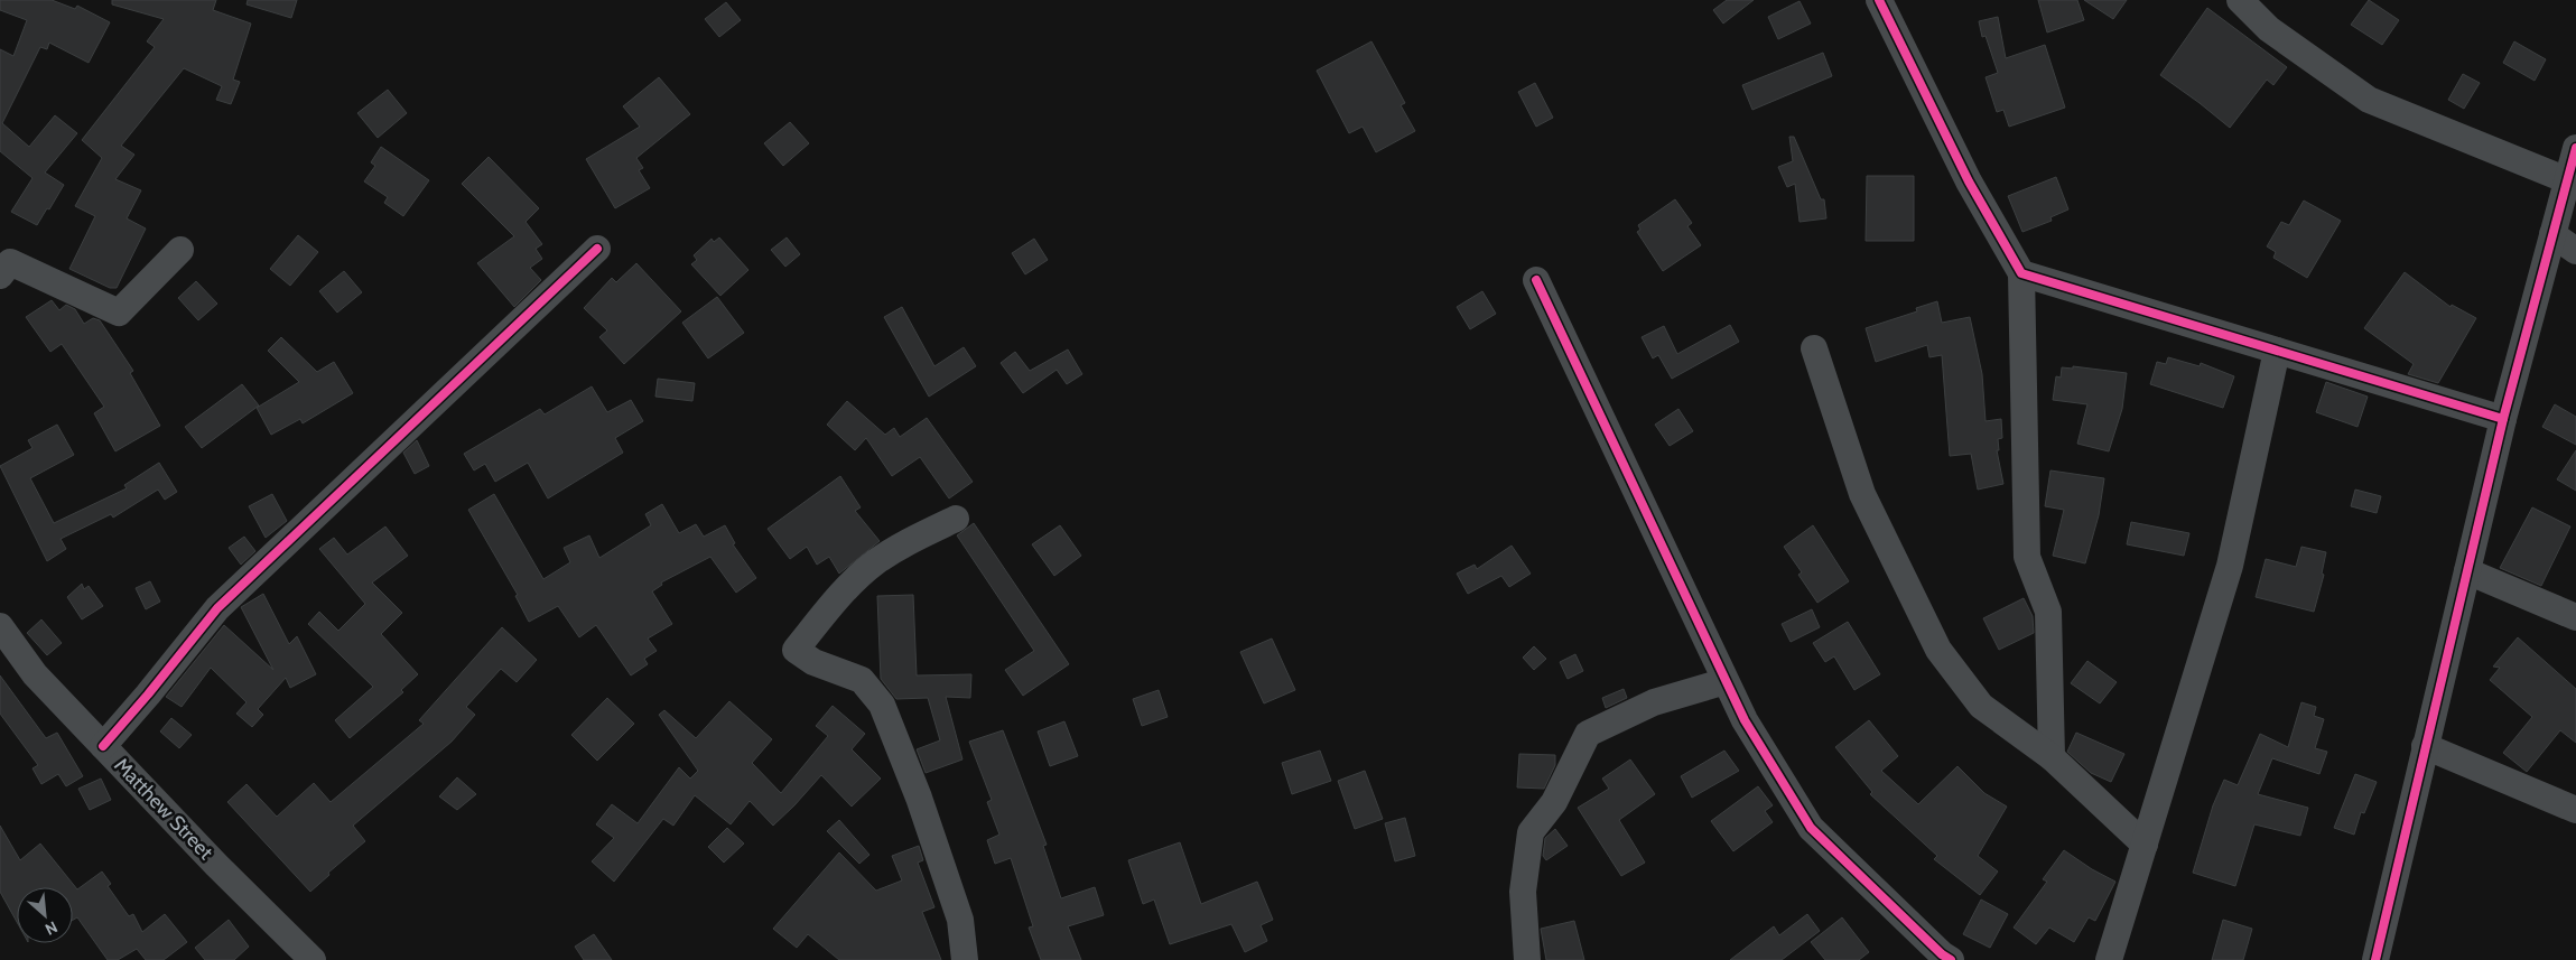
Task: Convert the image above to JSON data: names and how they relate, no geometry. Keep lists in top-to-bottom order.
{
  "streets": {
    "street": ["Matthew Street"]
  },
  "north": "bottom right"
}
